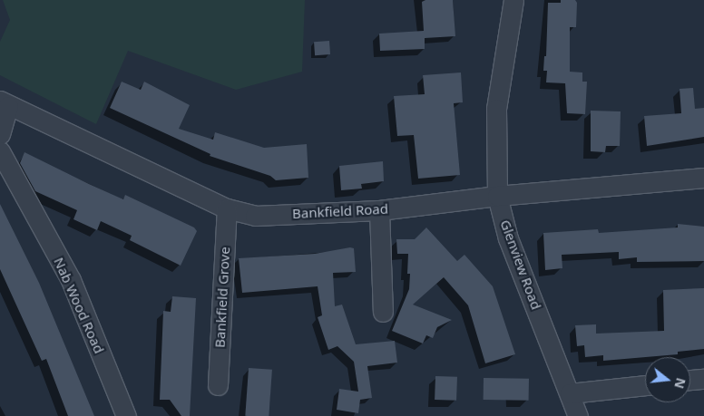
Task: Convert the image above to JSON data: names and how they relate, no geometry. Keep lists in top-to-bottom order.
{
  "streets": {
    "street": [
      "Bankfield Road",
      "Glenview Road",
      "Bankfield Grove",
      "Nab Wood Road"
    ]
  },
  "crossings": [
    ["Bankfield Road", "Glenview Road"],
    ["Bankfield Road", "Bankfield Grove"]
  ],
  "north": "right"
}
